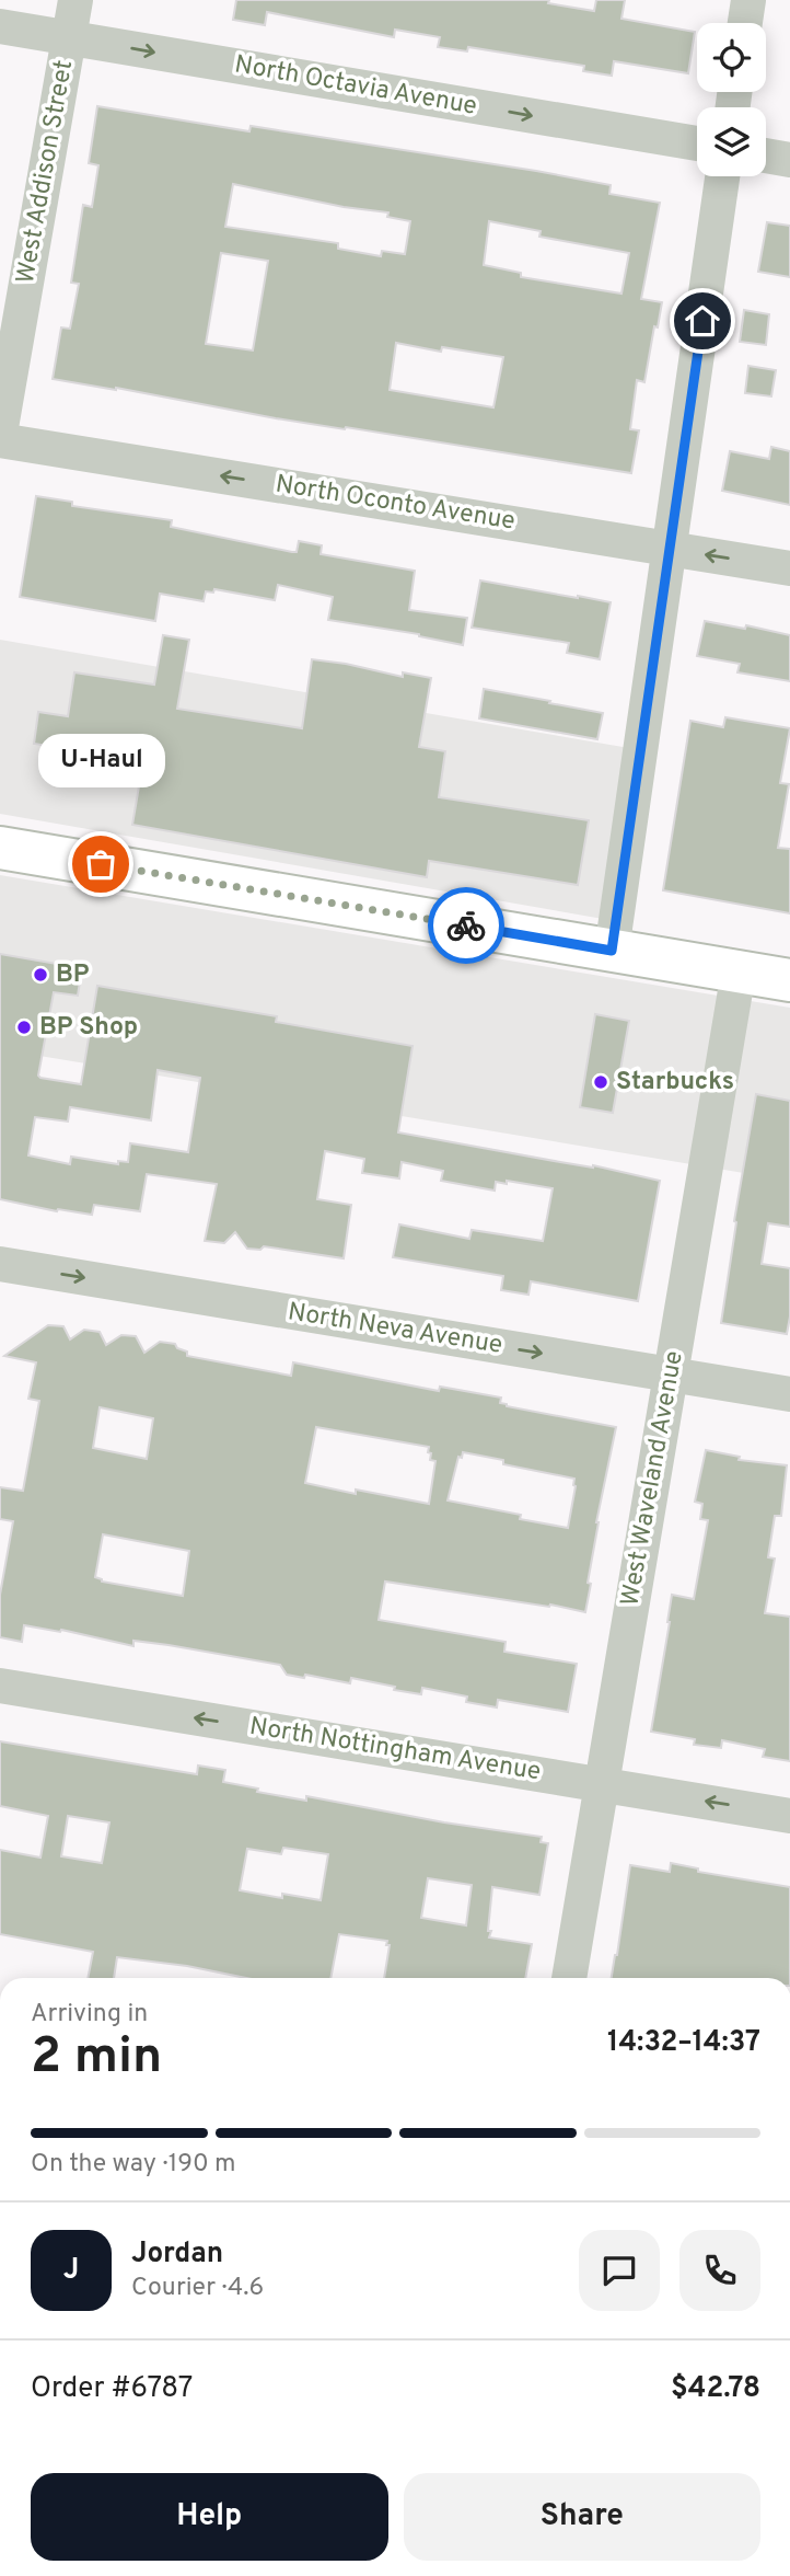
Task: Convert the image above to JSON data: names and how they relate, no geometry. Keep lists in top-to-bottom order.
{
  "streets": {
    "street": [
      "North Octavia Avenue",
      "West Addison Street",
      "North Oconto Avenue",
      "North Neva Avenue",
      "West Waveland Avenue",
      "North Nottingham Avenue"
    ]
  },
  "crossings": [
    ["North Octavia Avenue", "West Addison Street"],
    ["North Neva Avenue", "West Waveland Avenue"],
    ["West Waveland Avenue", "North Nottingham Avenue"]
  ],
  "one_way": [
    "North Octavia Avenue",
    "North Oconto Avenue",
    "North Neva Avenue",
    "North Nottingham Avenue"
  ],
  "places": [
    "U-Haul",
    "BP",
    "BP Shop",
    "Starbucks"
  ],
  "page": {
    "bubble": "U-Haul",
    "heading": ["2 min", "Arriving in", "14:32–14:37"],
    "panel": [
      "Jordan",
      "Courier · 4.6",
      "Order #6787",
      "$42.78"
    ],
    "bar": "On the way · 190 m",
    "round": "J",
    "buttons": ["Help", "Share"]
  }
}
